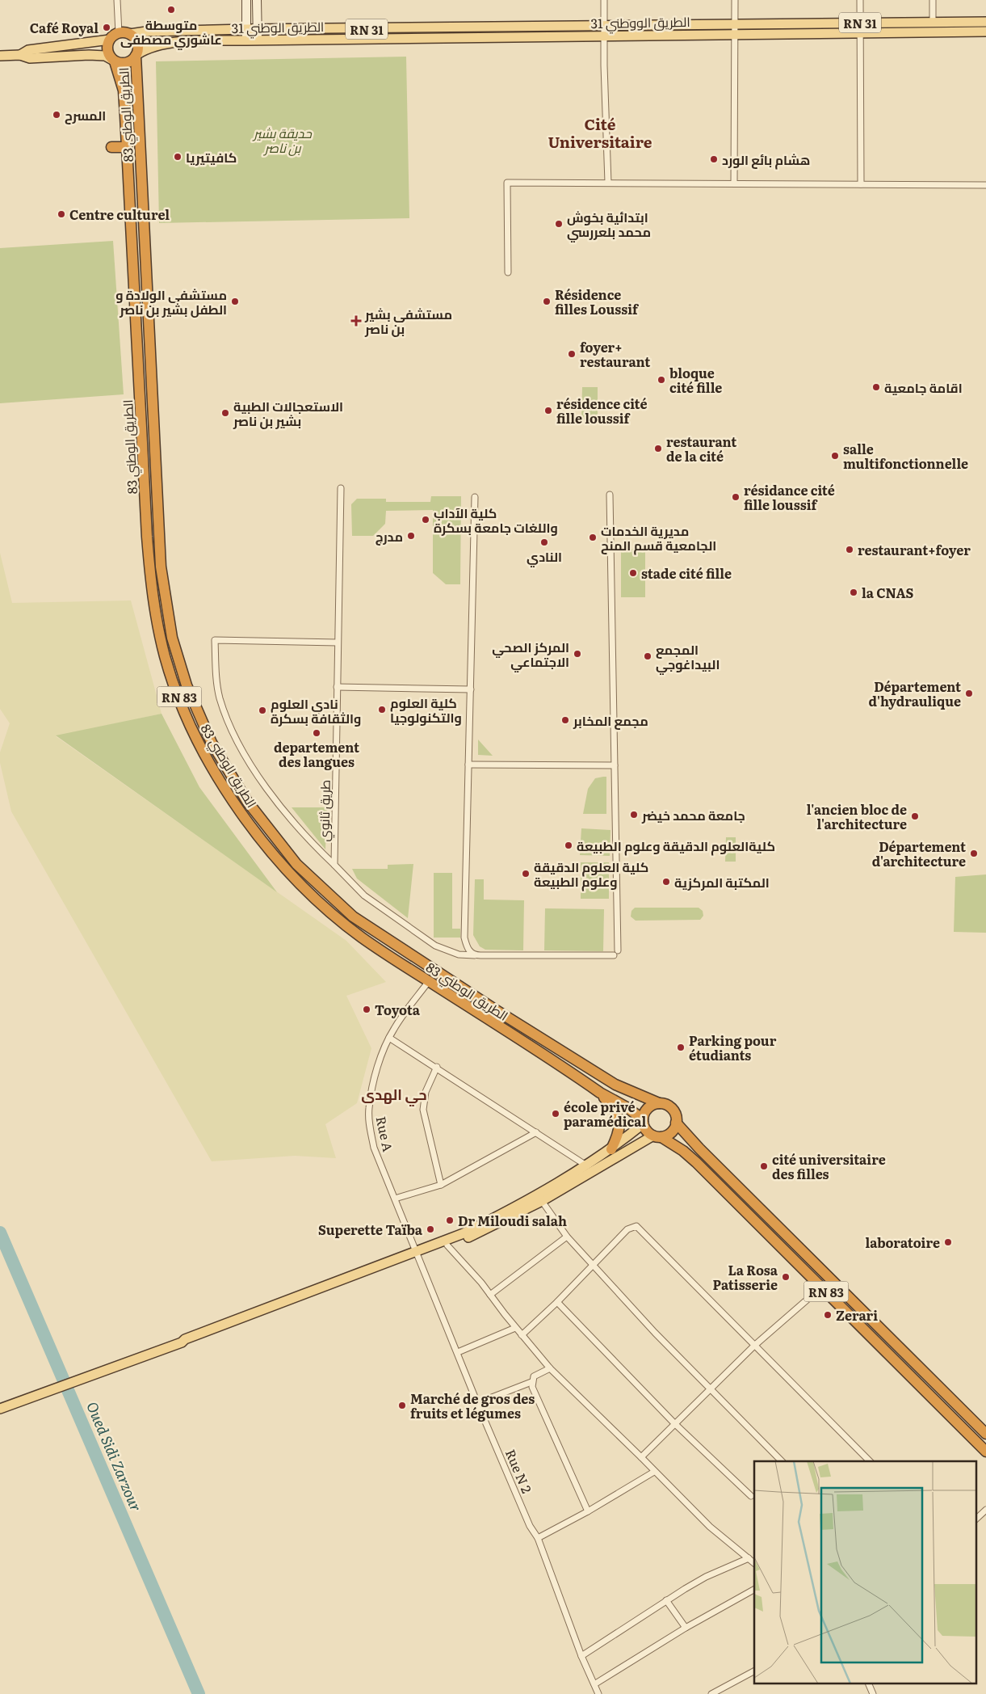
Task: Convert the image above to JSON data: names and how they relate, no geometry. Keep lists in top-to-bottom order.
{
  "streets": {
    "highway": ["الطريق الوطني 83", "RN 83"],
    "main road": ["الطريق الووطني 31", "RN 31", "الطريق الوطني 31"],
    "street": ["طريق ثانوي", "Rue A", "Rue N 2"]
  },
  "crossings": [
    ["الطريق الووطني 31", "RN 31"],
    ["الطريق الووطني 31", "الطريق الوطني 31"],
    ["RN 31", "الطريق الوطني 31"],
    ["RN 31", "الطريق الوطني 83"],
    ["الطريق الوطني 31", "الطريق الوطني 83"],
    ["الطريق الوطني 83", "RN 83"],
    ["الطريق الوطني 83", "Rue A"],
    ["Rue A", "Rue N 2"]
  ],
  "districts": ["Cité Universitaire", "حي الهدى"],
  "water": ["Oued Sidi Zarzour"],
  "parks": ["حديقة بشير بن ناصر"],
  "places": {
    "other": [
      "متوسطة عاشوري مصطفى",
      "Café Royal",
      "المسرح",
      "كافيتيريا",
      "هشام بائع الورد",
      "Centre culturel",
      "ابتدائية بخوش محمد بلعررسي",
      "مستشفى الولادة و الطفل بشير بن ناصر",
      "Résidence filles Loussif",
      "foyer+ restaurant",
      "bloque cité fille",
      "اقامة جامعية",
      "résidence cité fille loussif",
      "الاستعجالات الطبية بشير بن ناصر",
      "restaurant de la cité",
      "salle multifonctionnelle",
      "résidance cité fille loussif",
      "كلية الآداب واللغات جامعة بسكرة",
      "مدرج",
      "مديرية الخدمات الجامعية قسم المنح",
      "النادي",
      "restaurant+foyer",
      "stade cité fille",
      "la CNAS",
      "المركز الصحي الاجتماعي",
      "المجمع البيداغوجي",
      "Département d'hydraulique",
      "كلية العلوم والتكنولوجيا",
      "نادي العلوم والثقافة بسكرة",
      "مجمع المخابر",
      "departement des langues",
      "جامعة محمد خيضر",
      "l'ancien bloc de l'architecture",
      "كليةالعلوم الدقيقة وعلوم الطبيعة",
      "Département d'architecture",
      "كلية العلوم الدقيقة وعلوم الطبيعة",
      "المكتبة المركزية",
      "Toyota",
      "Parking pour étudiants",
      "école privé paramédical",
      "cité universitaire des filles",
      "Dr Miloudi salah",
      "Superette Taïba",
      "laboratoire",
      "La Rosa Patisserie",
      "Zerari",
      "Marché de gros des fruits et légumes"
    ],
    "health": ["مستشفى بشير بن ناصر"]
  }
}
